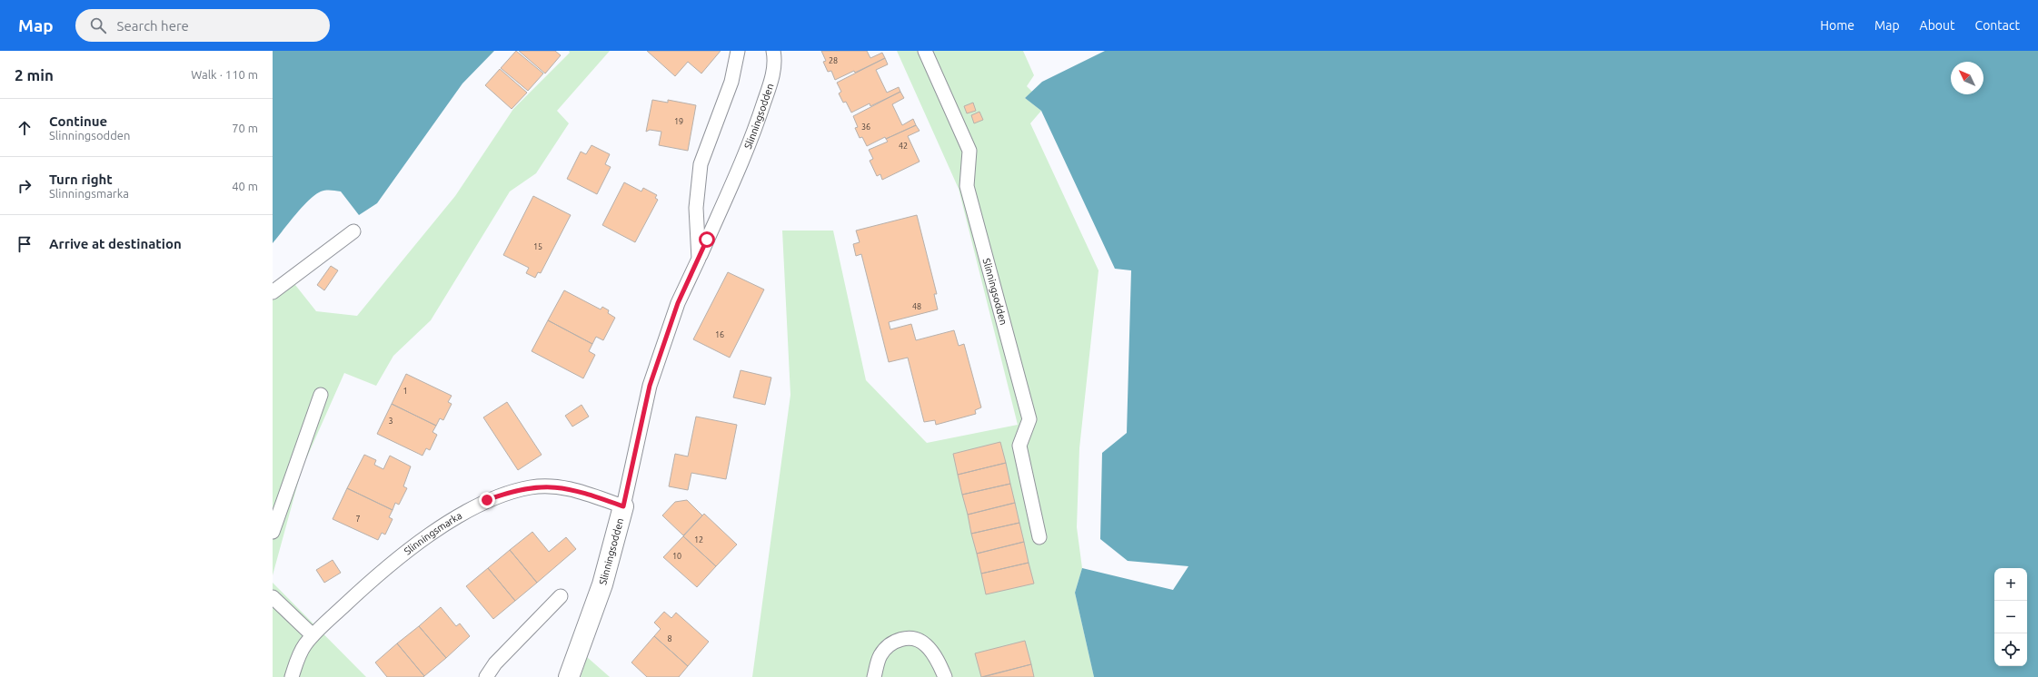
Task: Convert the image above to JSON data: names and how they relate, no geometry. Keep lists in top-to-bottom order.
{
  "streets": {
    "street": ["Slinningsodden"],
    "lane": ["Slinningsmarka"]
  },
  "crossings": [
    ["Slinningsodden", "Slinningsmarka"]
  ],
  "house_numbers": [
    "28",
    "19",
    "36",
    "42",
    "15",
    "48",
    "16",
    "1",
    "3",
    "7",
    "12",
    "10",
    "8"
  ],
  "north": "top left",
  "page": {
    "header": "Map",
    "search": "Search here",
    "nav": [
      "Home",
      "Map",
      "About",
      "Contact"
    ],
    "heading": ["2 min", "Walk · 110 m"],
    "list": [
      ["Continue", "Slinningsodden", "70 m"],
      ["Turn right", "Slinningsmarka", "40 m"],
      "Arrive at destination"
    ],
    "map_buttons": ["+", "−"]
  }
}
